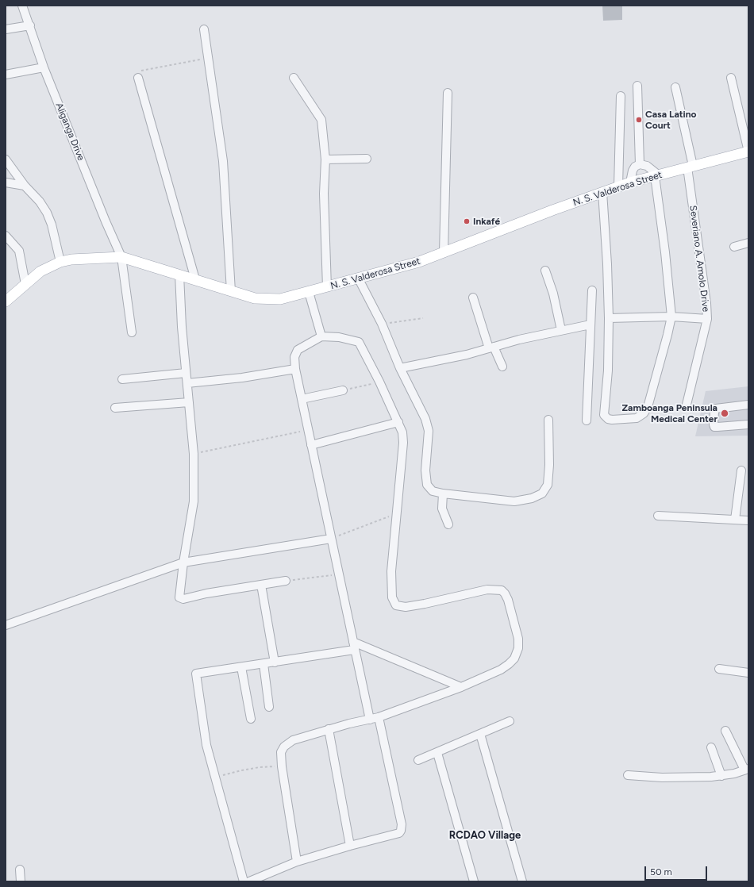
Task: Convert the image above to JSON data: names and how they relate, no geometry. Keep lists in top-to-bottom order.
{
  "streets": {
    "main road": ["N. S. Valderosa Street"],
    "street": ["Aliganga Drive", "Severiano A. Amolo Drive"]
  },
  "crossings": [
    ["Aliganga Drive", "N. S. Valderosa Street"],
    ["N. S. Valderosa Street", "Severiano A. Amolo Drive"]
  ],
  "districts": ["RCDAO Village"],
  "places": ["Casa Latino Court", "Inkafé", "Zamboanga Peninsula Medical Center"],
  "scale_bar": "50 m"
}
